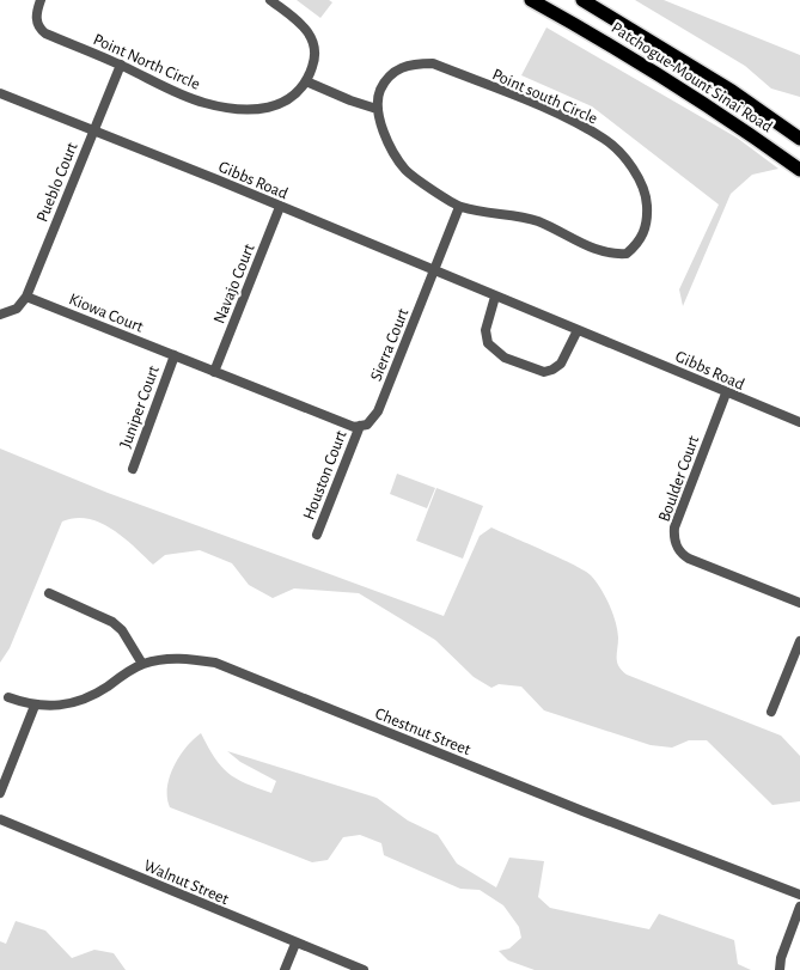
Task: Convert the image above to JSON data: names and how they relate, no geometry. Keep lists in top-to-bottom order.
{
  "streets": {
    "highway": ["Patchogue-Mount Sinai Road"],
    "street": [
      "Point North Circle",
      "Point south Circle",
      "Gibbs Road",
      "Pueblo Court",
      "Navajo Court",
      "Kiowa Court",
      "Sierra Court",
      "Juniper Court",
      "Houston Court",
      "Boulder Court",
      "Chestnut Street",
      "Walnut Street"
    ]
  },
  "crossings": [
    ["Point North Circle", "Pueblo Court"],
    ["Point south Circle", "Sierra Court"],
    ["Gibbs Road", "Pueblo Court"],
    ["Gibbs Road", "Navajo Court"],
    ["Gibbs Road", "Sierra Court"],
    ["Gibbs Road", "Boulder Court"],
    ["Pueblo Court", "Kiowa Court"],
    ["Kiowa Court", "Juniper Court"],
    ["Sierra Court", "Houston Court"]
  ]
}
